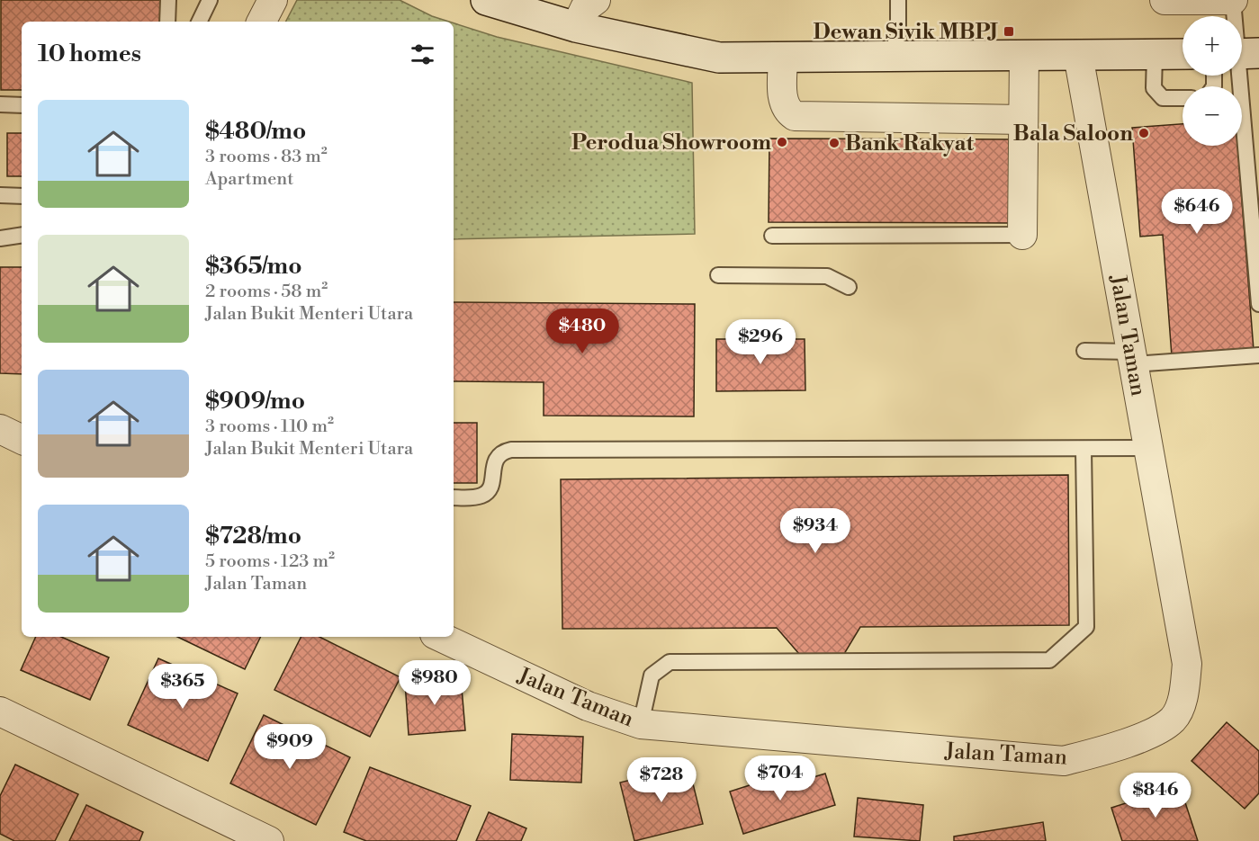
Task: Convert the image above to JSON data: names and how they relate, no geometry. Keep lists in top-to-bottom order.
{
  "streets": {
    "street": ["Jalan Taman"]
  },
  "places": {
    "transit": ["Dewan Sivik MBPJ"],
    "other": ["Bala Saloon", "Perodua Showroom", "Bank Rakyat"]
  },
  "page": {
    "map_buttons": ["+", "−"],
    "heading": "10 homes",
    "list": [
      {
        "name": "$480/mo",
        "note": "3 rooms · 83 m² · Apartment"
      },
      {
        "name": "$365/mo",
        "note": "2 rooms · 58 m² · Jalan Bukit Menteri Utara"
      },
      {
        "name": "$909/mo",
        "note": "3 rooms · 110 m² · Jalan Bukit Menteri Utara"
      },
      {
        "name": "$728/mo",
        "note": "5 rooms · 123 m² · Jalan Taman"
      }
    ],
    "price": [
      "$646",
      "$480",
      "$296",
      "$934",
      "$980",
      "$365",
      "$909",
      "$704",
      "$728",
      "$846"
    ]
  }
}
